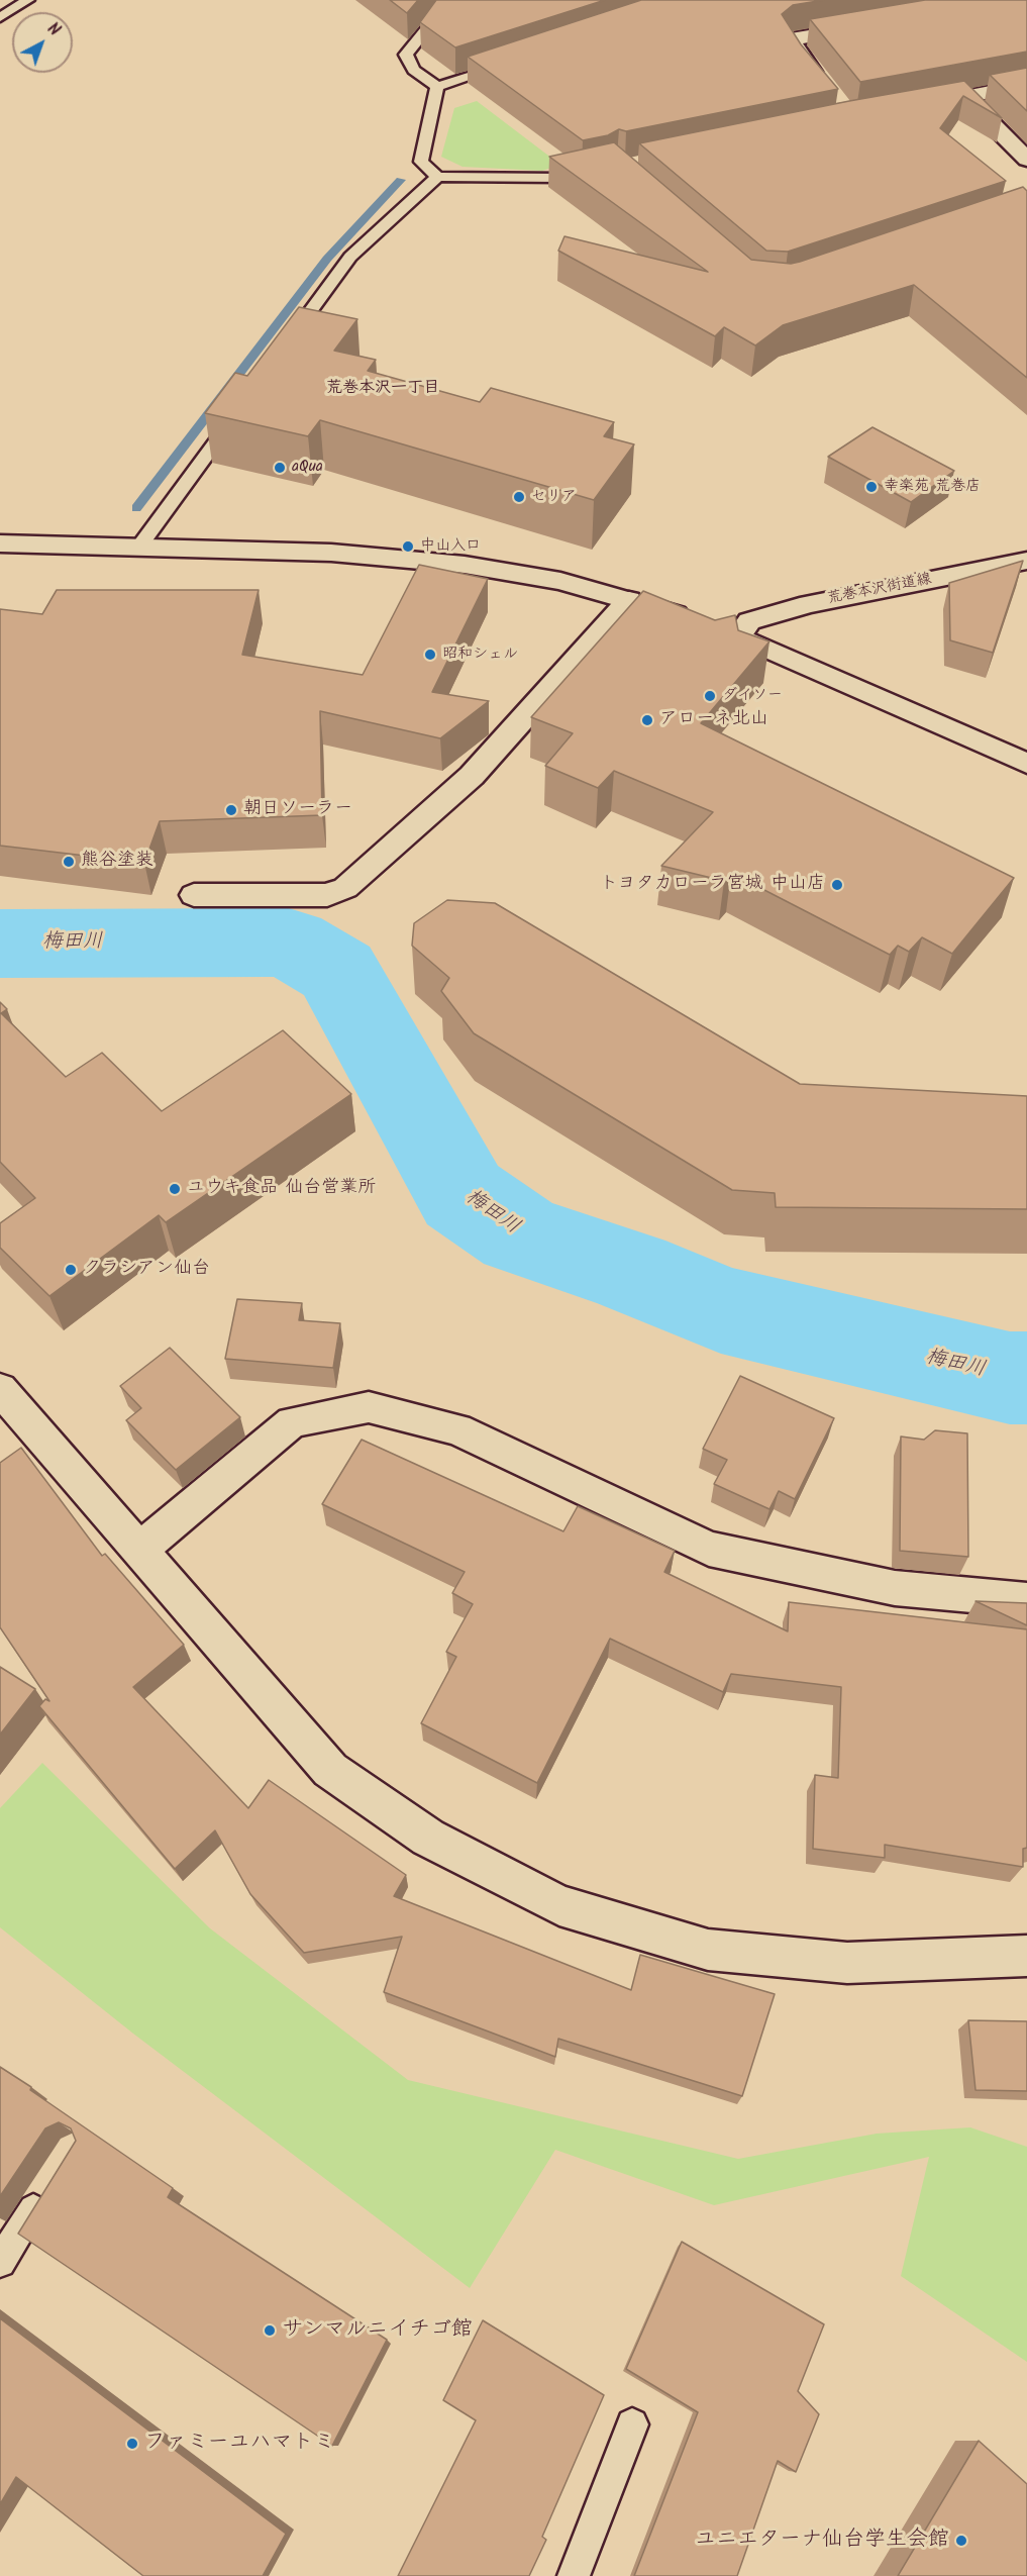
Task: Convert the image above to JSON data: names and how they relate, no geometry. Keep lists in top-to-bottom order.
{
  "streets": {
    "street": ["荒巻本沢街道線"]
  },
  "districts": ["荒巻本沢一丁目"],
  "water": ["梅田川"],
  "places": [
    "aQua",
    "幸楽苑 荒巻店",
    "セリア",
    "中山入口",
    "昭和シェル",
    "ダイソー",
    "アローネ北山",
    "朝日ソーラー",
    "熊谷塗装",
    "トヨタカローラ宮城 中山店",
    "ユウキ食品 仙台営業所",
    "クラシアン仙台",
    "サンマルニイチゴ館",
    "ファミーユハマトミ",
    "ユニエターナ仙台学生会館"
  ],
  "north": "top right"
}
